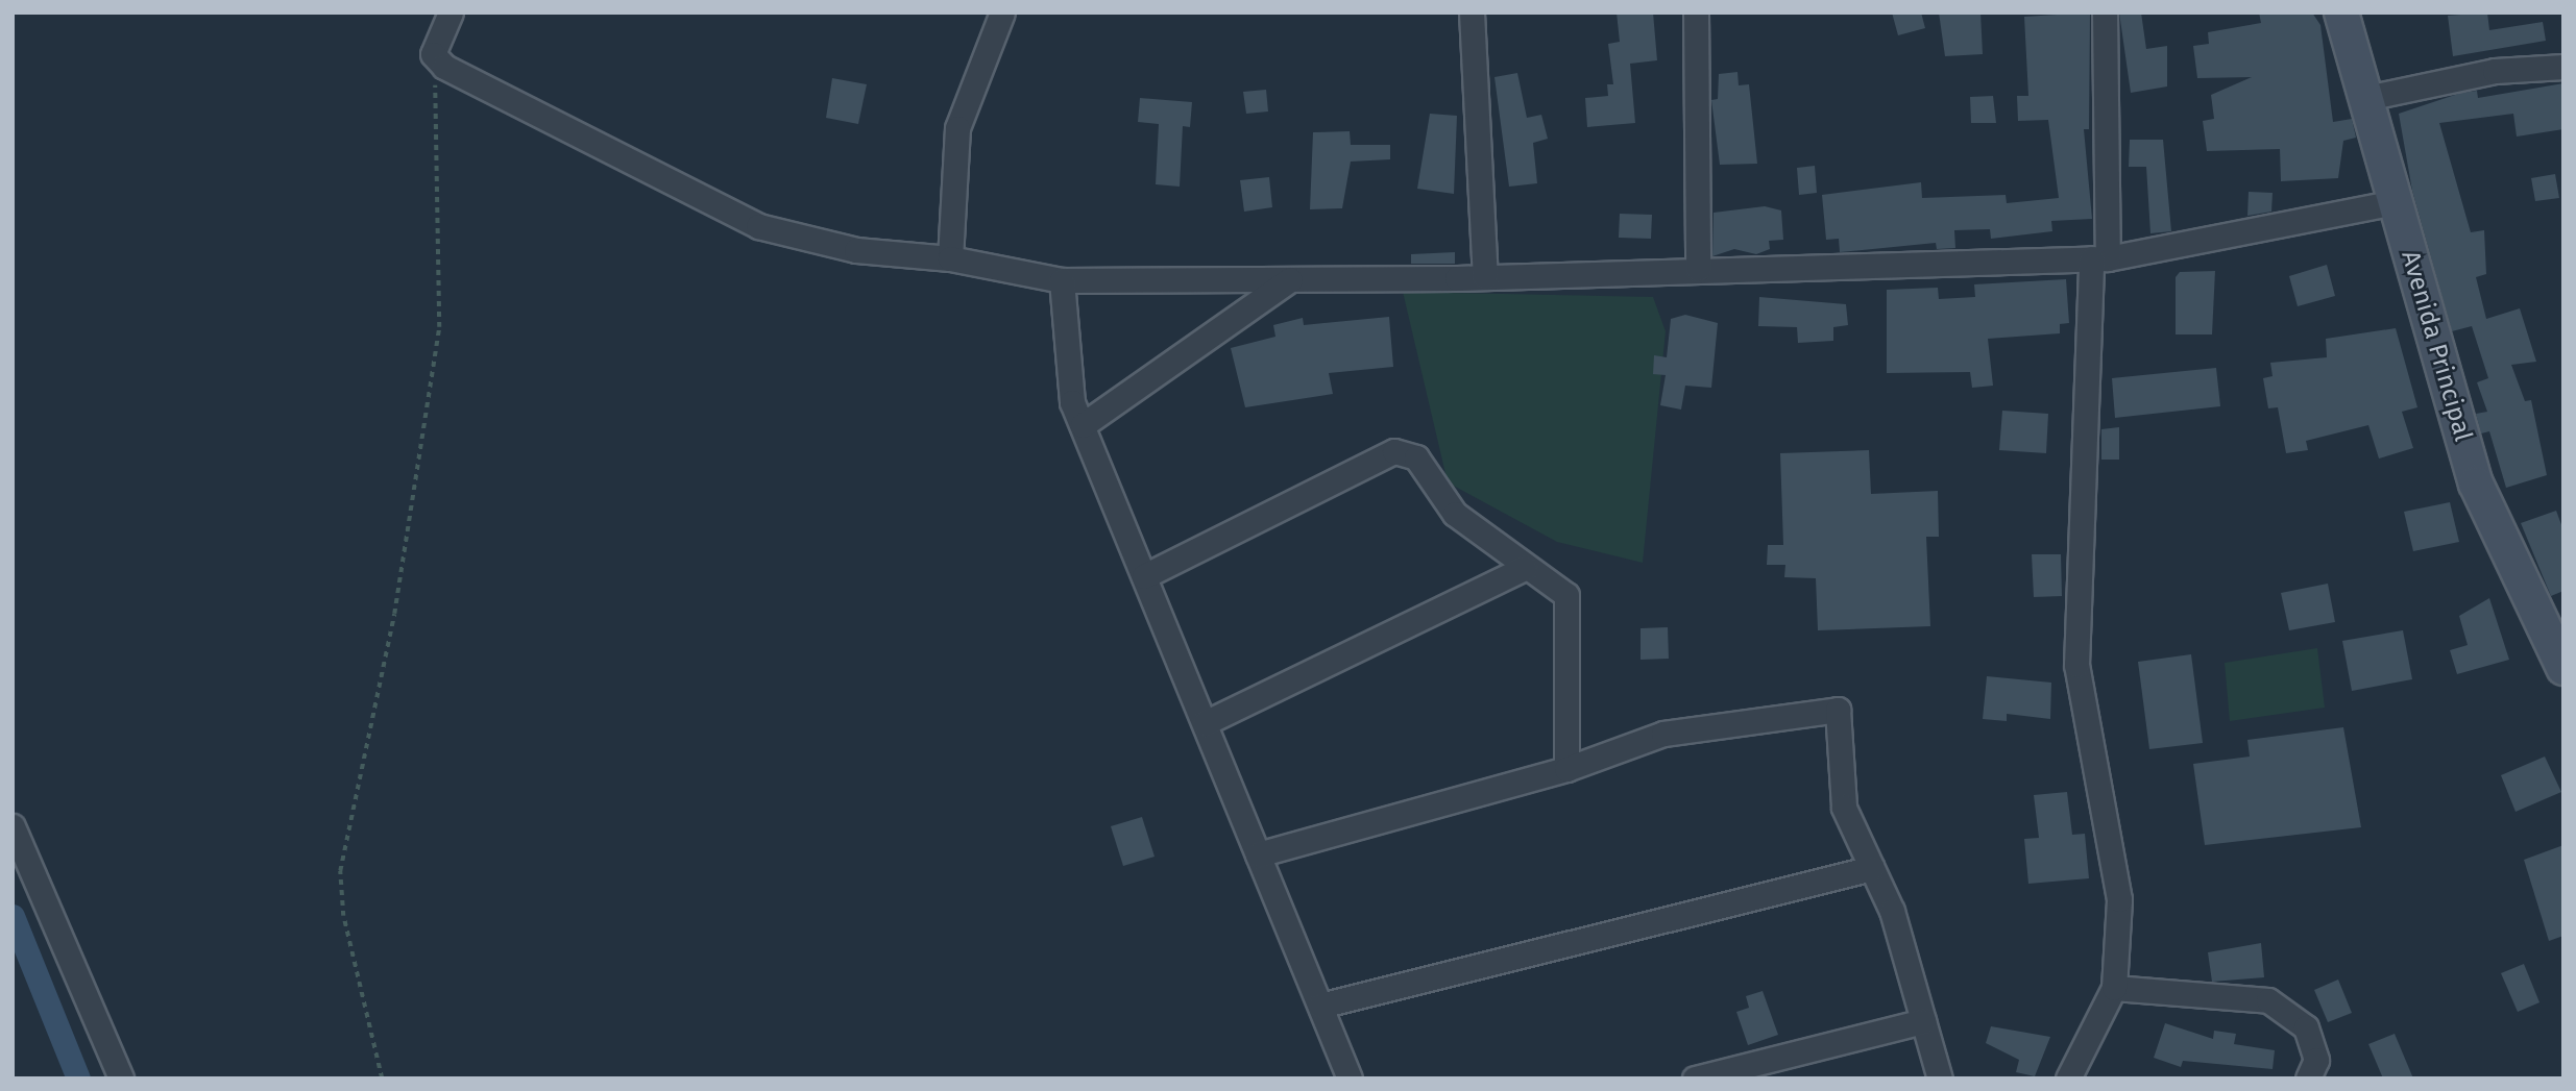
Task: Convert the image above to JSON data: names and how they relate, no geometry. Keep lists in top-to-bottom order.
{
  "streets": {
    "main road": ["Avenida Principal"]
  }
}
